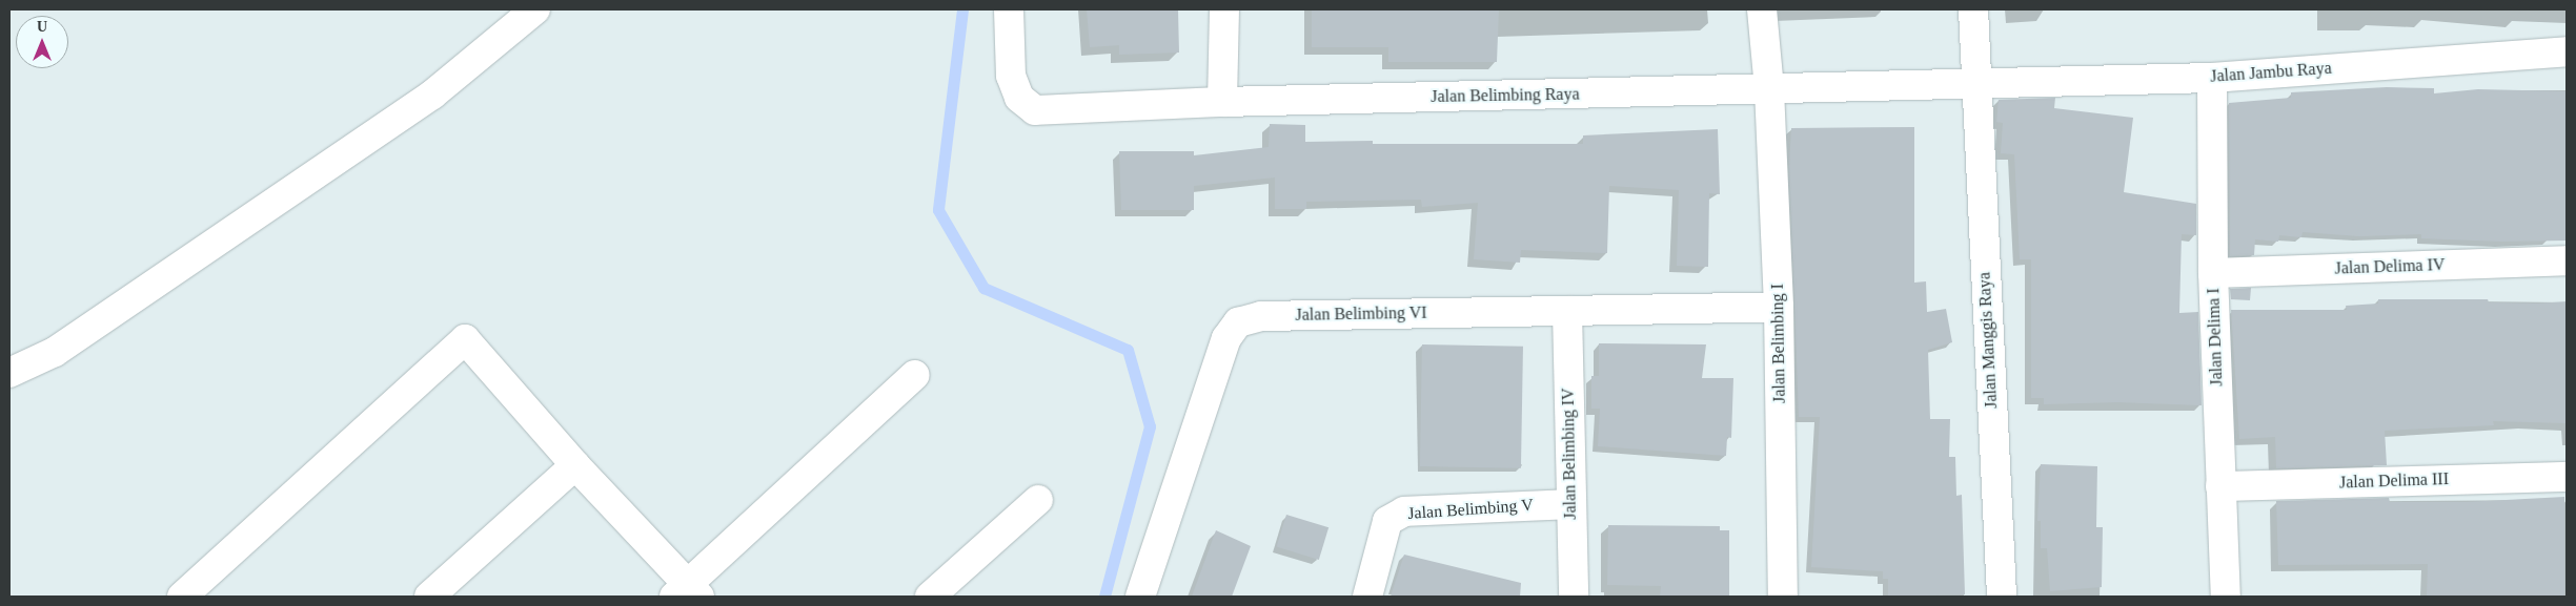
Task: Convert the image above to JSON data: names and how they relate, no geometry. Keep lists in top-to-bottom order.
{
  "streets": {
    "street": [
      "Jalan Jambu Raya",
      "Jalan Belimbing Raya",
      "Jalan Delima IV",
      "Jalan Belimbing VI",
      "Jalan Delima I",
      "Jalan Manggis Raya",
      "Jalan Belimbing I",
      "Jalan Belimbing IV",
      "Jalan Delima III",
      "Jalan Belimbing V"
    ]
  },
  "crossings": [
    ["Jalan Jambu Raya", "Jalan Belimbing Raya"],
    ["Jalan Jambu Raya", "Jalan Delima I"],
    ["Jalan Jambu Raya", "Jalan Manggis Raya"],
    ["Jalan Belimbing Raya", "Jalan Manggis Raya"],
    ["Jalan Belimbing Raya", "Jalan Belimbing I"],
    ["Jalan Delima IV", "Jalan Delima I"],
    ["Jalan Belimbing VI", "Jalan Belimbing I"],
    ["Jalan Belimbing VI", "Jalan Belimbing IV"],
    ["Jalan Delima I", "Jalan Delima III"],
    ["Jalan Belimbing IV", "Jalan Belimbing V"]
  ],
  "north": "top"
}
